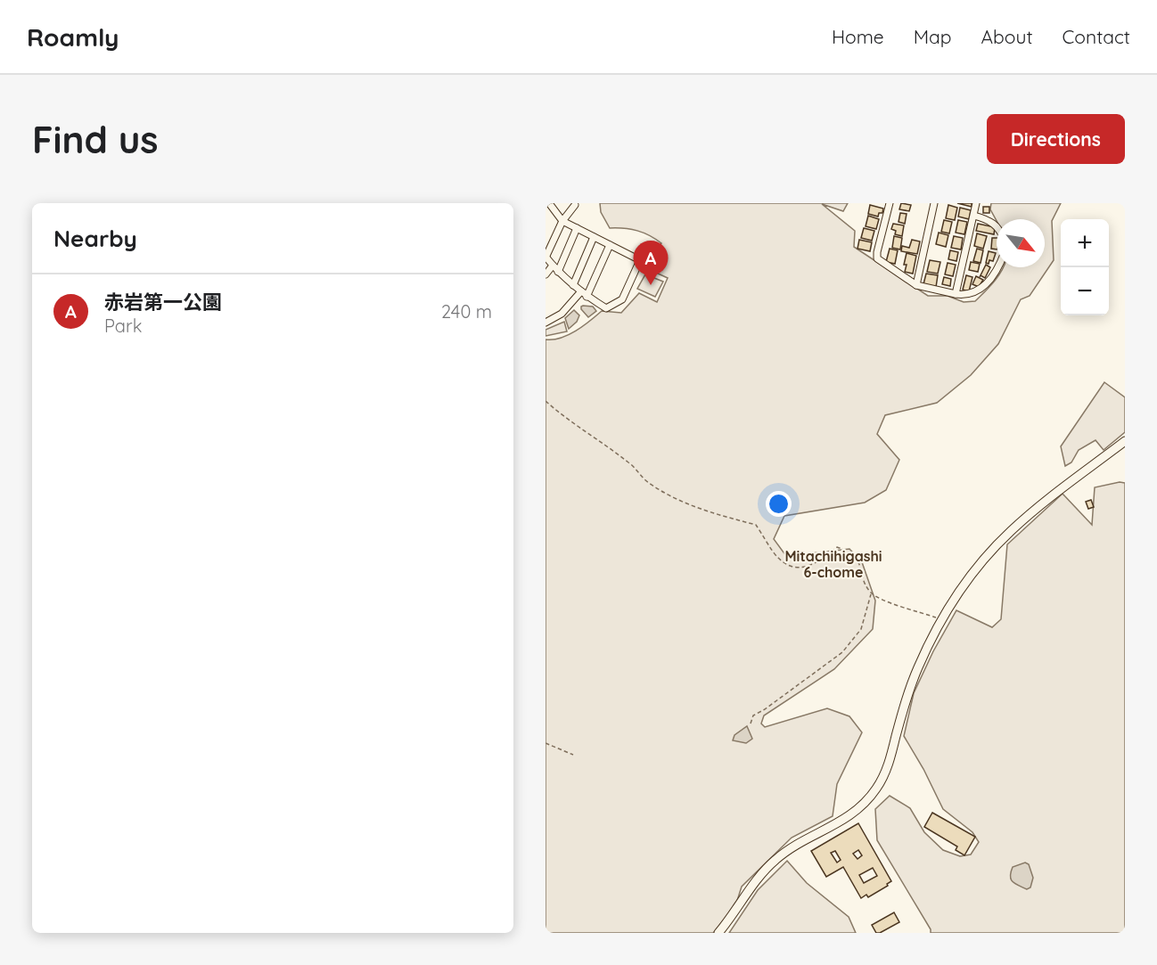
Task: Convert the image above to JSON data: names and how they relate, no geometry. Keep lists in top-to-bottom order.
{
  "districts": ["Mitachihigashi 6-chome"],
  "north": "bottom right",
  "page": {
    "header": "Roamly",
    "nav": [
      "Home",
      "Map",
      "About",
      "Contact"
    ],
    "buttons": "Directions",
    "title": "Find us",
    "heading": "Nearby",
    "map_buttons": ["+", "−"],
    "pins": "A",
    "list": [
      {
        "mark": "A",
        "name": "赤岩第一公園",
        "note": "Park",
        "value": "240 m"
      }
    ]
  }
}
